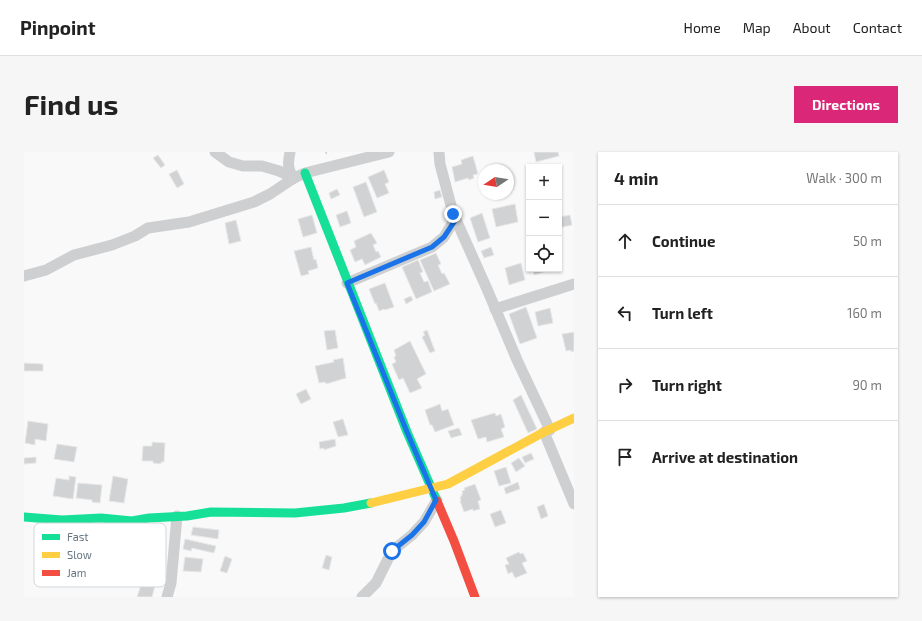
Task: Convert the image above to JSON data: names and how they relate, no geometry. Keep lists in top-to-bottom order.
{
  "legend": ["Fast", "Slow", "Jam"],
  "north": "left",
  "page": {
    "header": "Pinpoint",
    "nav": [
      "Home",
      "Map",
      "About",
      "Contact"
    ],
    "buttons": "Directions",
    "title": "Find us",
    "heading": ["4 min", "Walk · 300 m"],
    "map_buttons": ["+", "−"],
    "list": [
      ["Continue", "50 m"],
      ["Turn left", "160 m"],
      ["Turn right", "90 m"],
      "Arrive at destination"
    ]
  }
}
